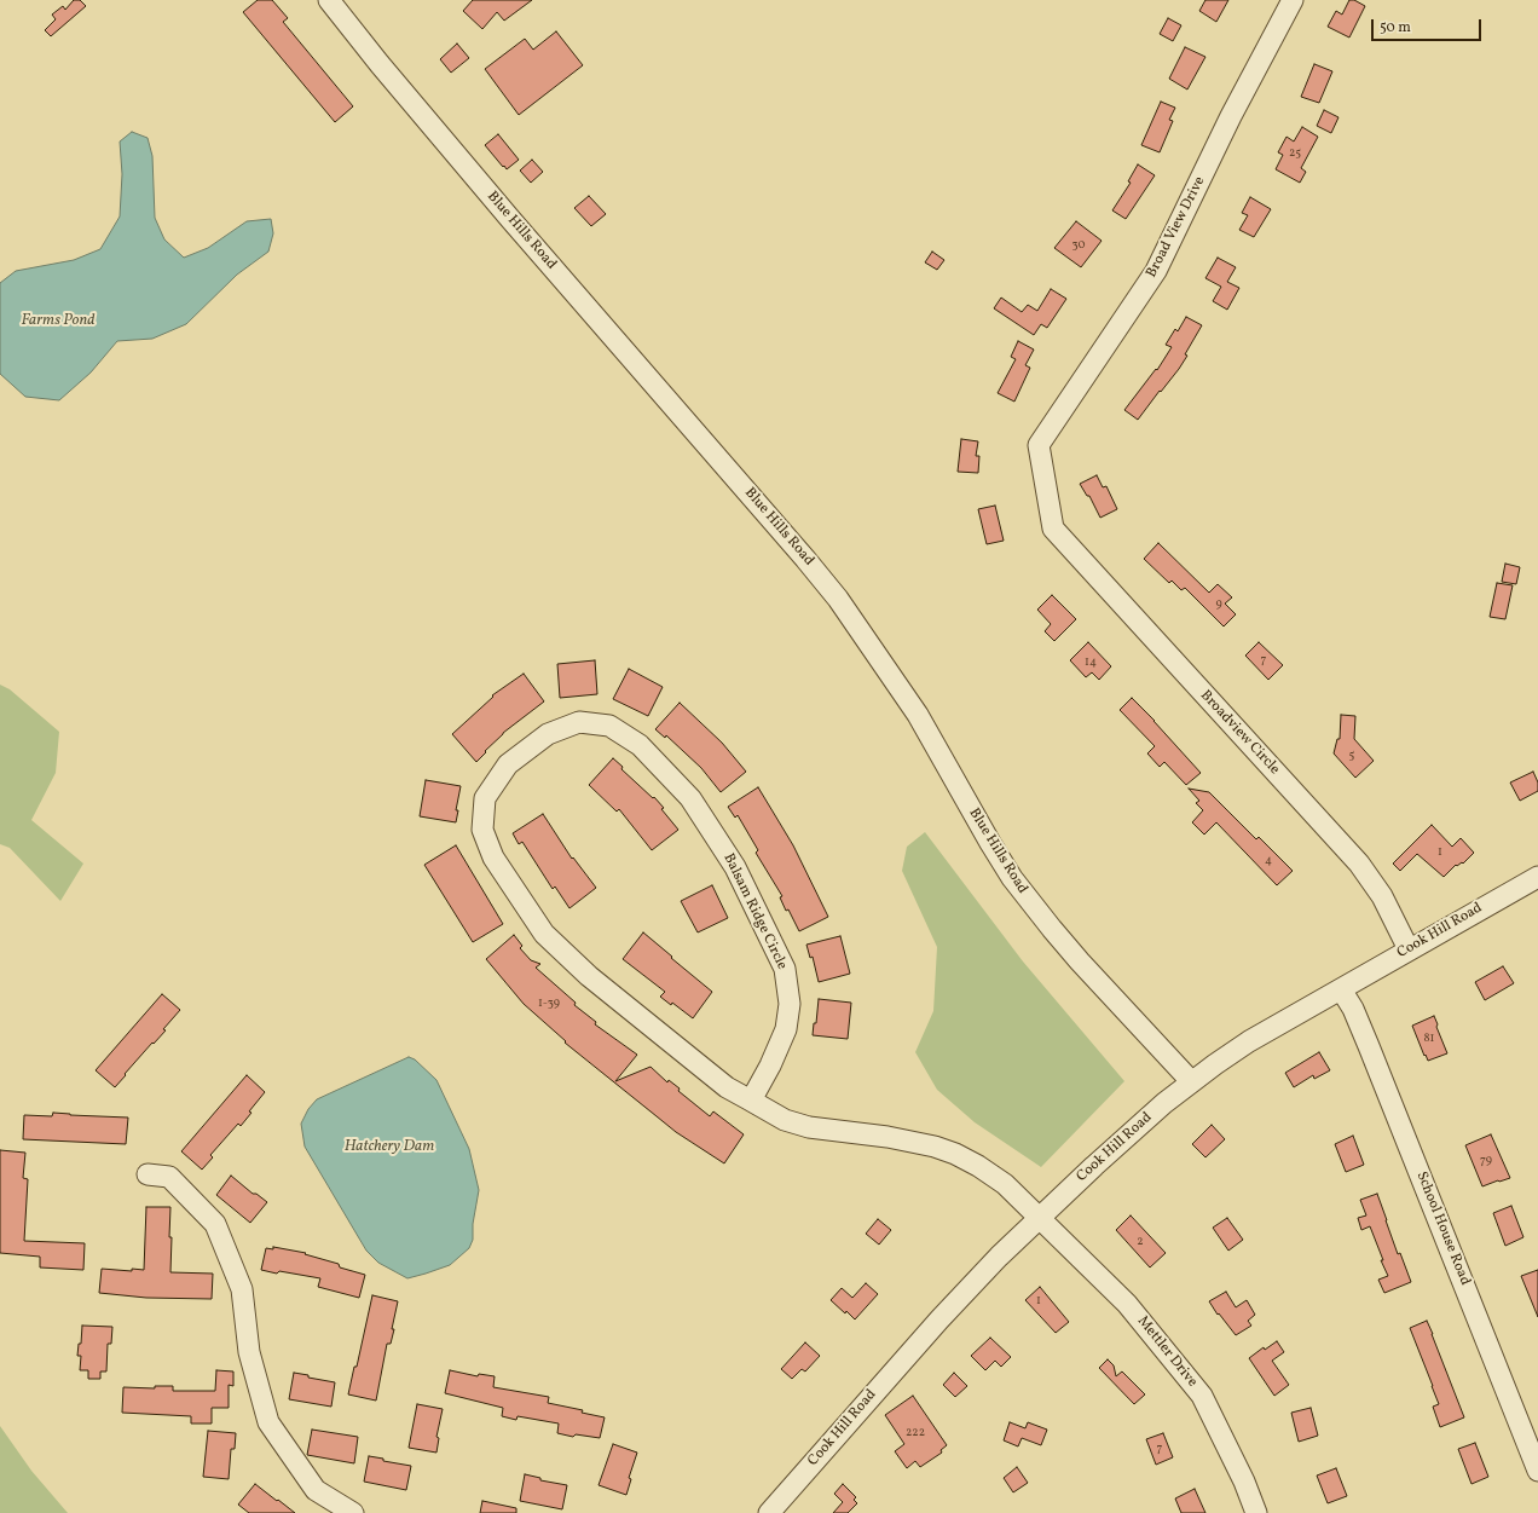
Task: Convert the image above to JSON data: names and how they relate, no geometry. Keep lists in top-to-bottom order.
{
  "streets": {
    "street": [
      "Broad View Drive",
      "Blue Hills Road",
      "Broadview Circle",
      "Balsam Ridge Circle",
      "Cook Hill Road",
      "School House Road",
      "Mettler Drive"
    ]
  },
  "crossings": [
    ["Broad View Drive", "Broadview Circle"],
    ["Blue Hills Road", "Cook Hill Road"],
    ["Broadview Circle", "Cook Hill Road"],
    ["Balsam Ridge Circle", "Cook Hill Road"],
    ["Balsam Ridge Circle", "Mettler Drive"],
    ["Cook Hill Road", "School House Road"],
    ["Cook Hill Road", "Mettler Drive"]
  ],
  "water": ["Farms Pond", "Hatchery Dam"],
  "house_numbers": [
    "25",
    "30",
    "9",
    "7",
    "14",
    "5",
    "1",
    "4",
    "1-39",
    "81",
    "79",
    "2",
    "1",
    "222",
    "7"
  ],
  "scale_bar": "50 m"
}
